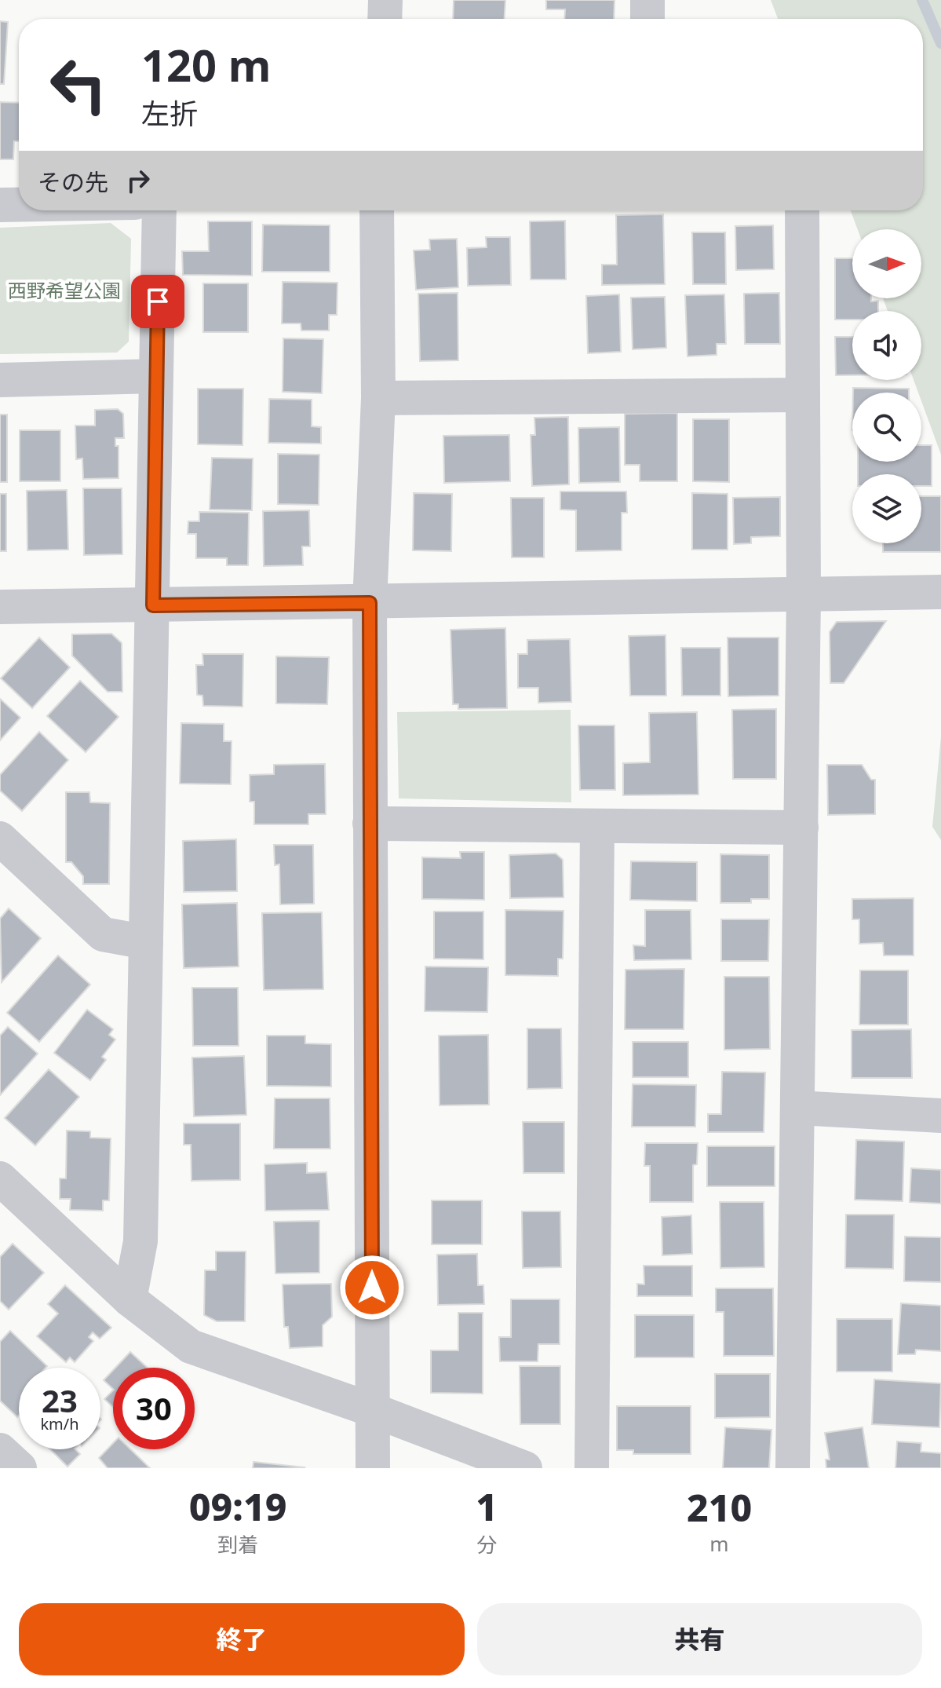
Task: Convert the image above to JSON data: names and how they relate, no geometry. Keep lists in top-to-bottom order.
{
  "parks": ["西野希望公園"],
  "north": "right",
  "page": {
    "turn": ["120 m", "左折"],
    "then": "その先",
    "speed": "23 km/h",
    "limit": "30",
    "eta": [
      "09:19",
      "到着",
      "1",
      "分",
      "210",
      "m"
    ],
    "buttons": ["終了", "共有"]
  }
}
